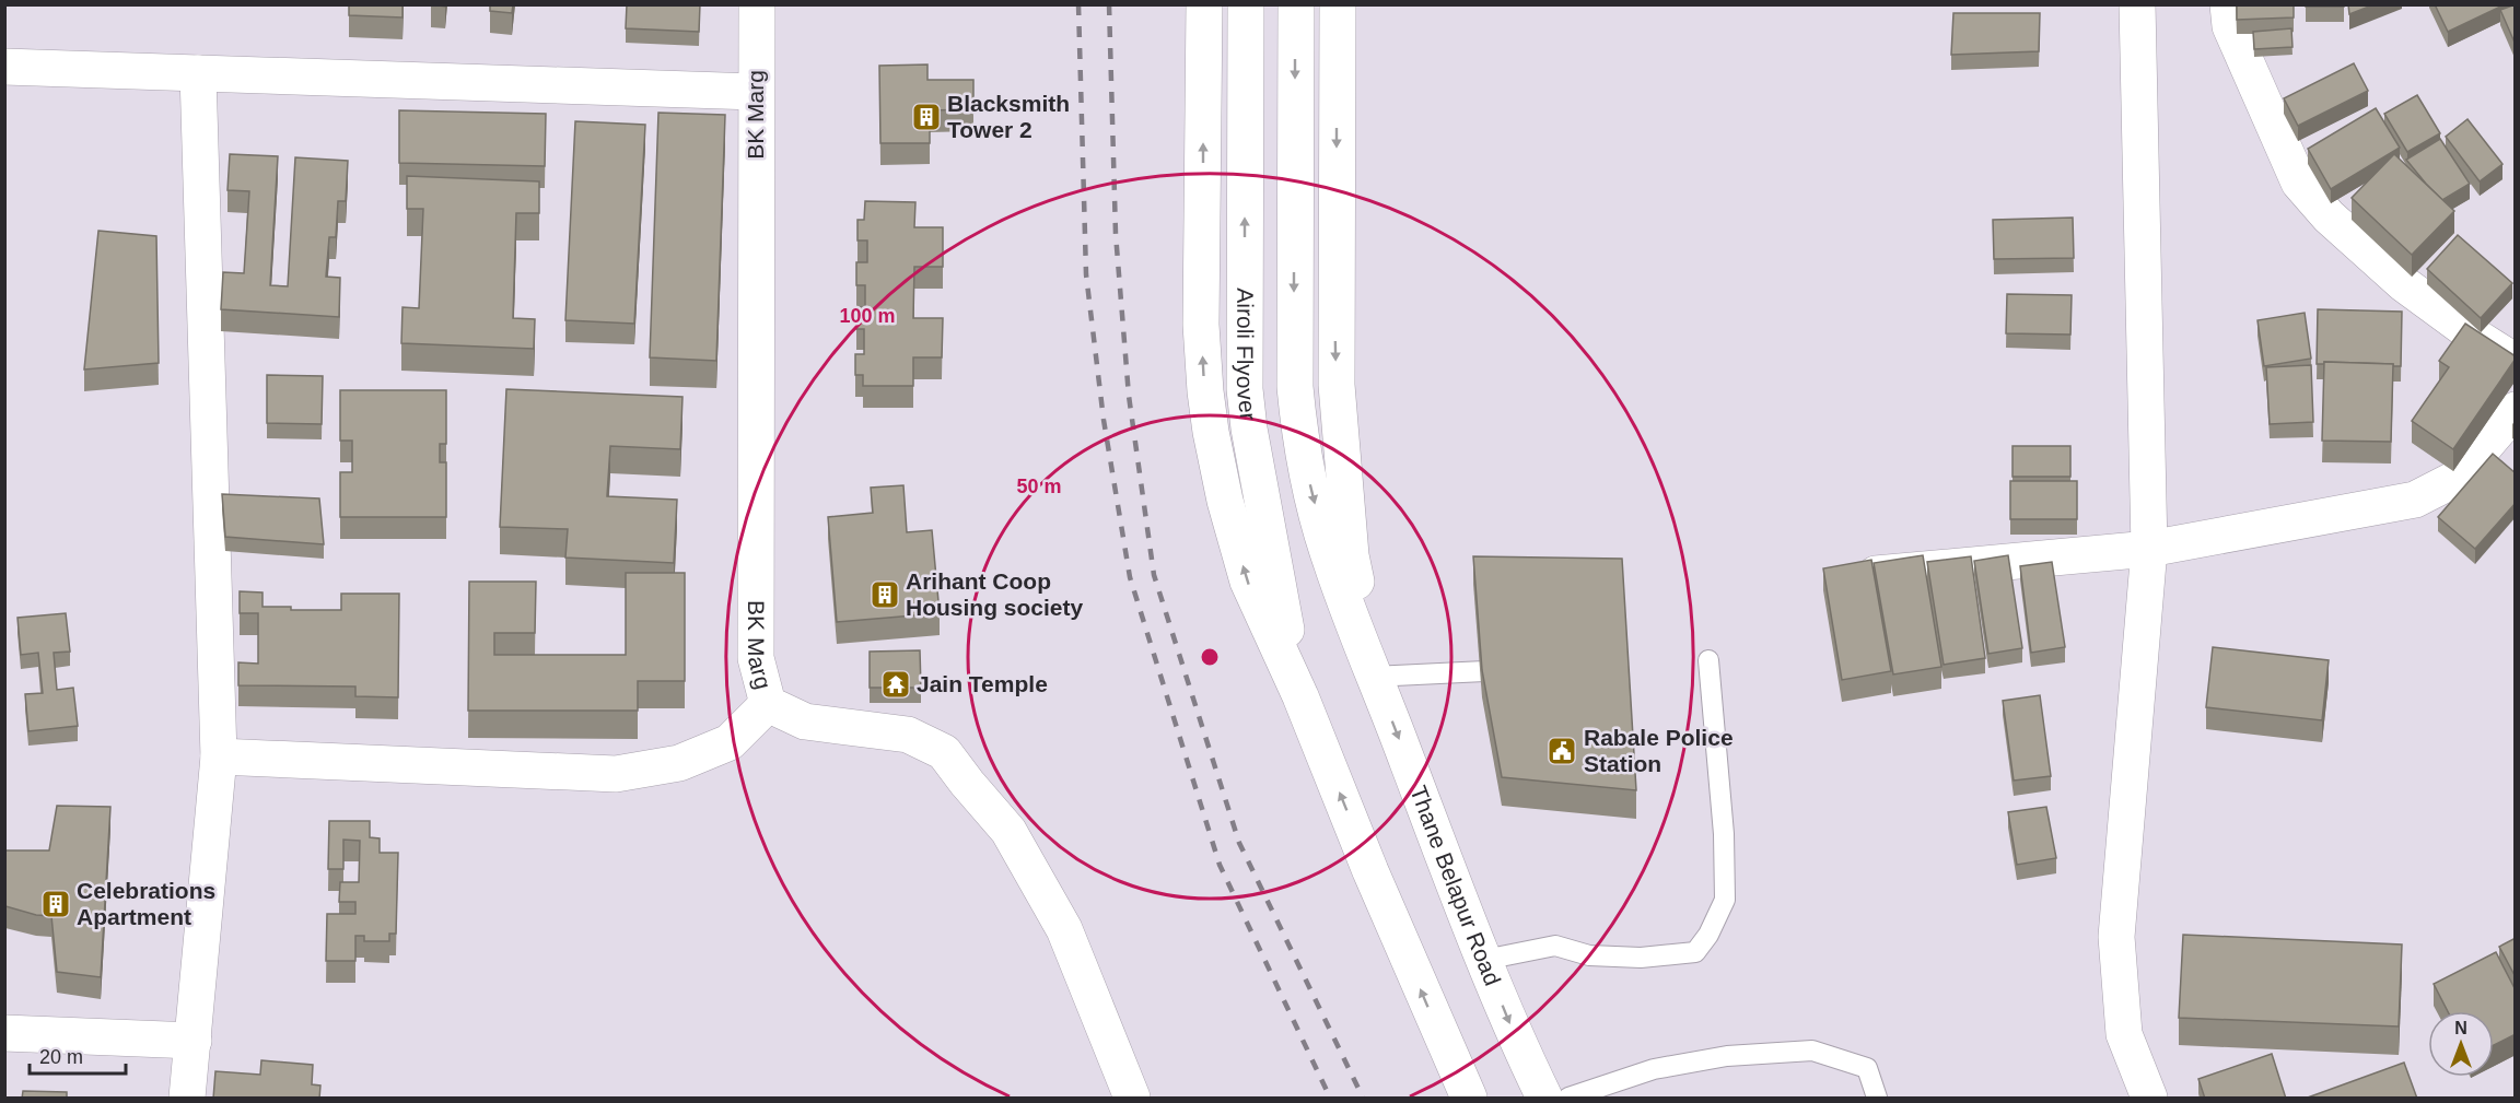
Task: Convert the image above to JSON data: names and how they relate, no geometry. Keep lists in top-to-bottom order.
{
  "streets": {
    "street": ["BK Marg", "Airoli Flyover", "Thane Belapur Road"]
  },
  "places": {
    "building": ["Blacksmith Tower 2", "Arihant Coop Housing society", "Celebrations Apartment"],
    "temple": ["Jain Temple"],
    "public building": ["Rabale Police Station"]
  },
  "scale_bar": "20 m",
  "north": "top",
  "rings": ["100 m", "50 m"]
}
